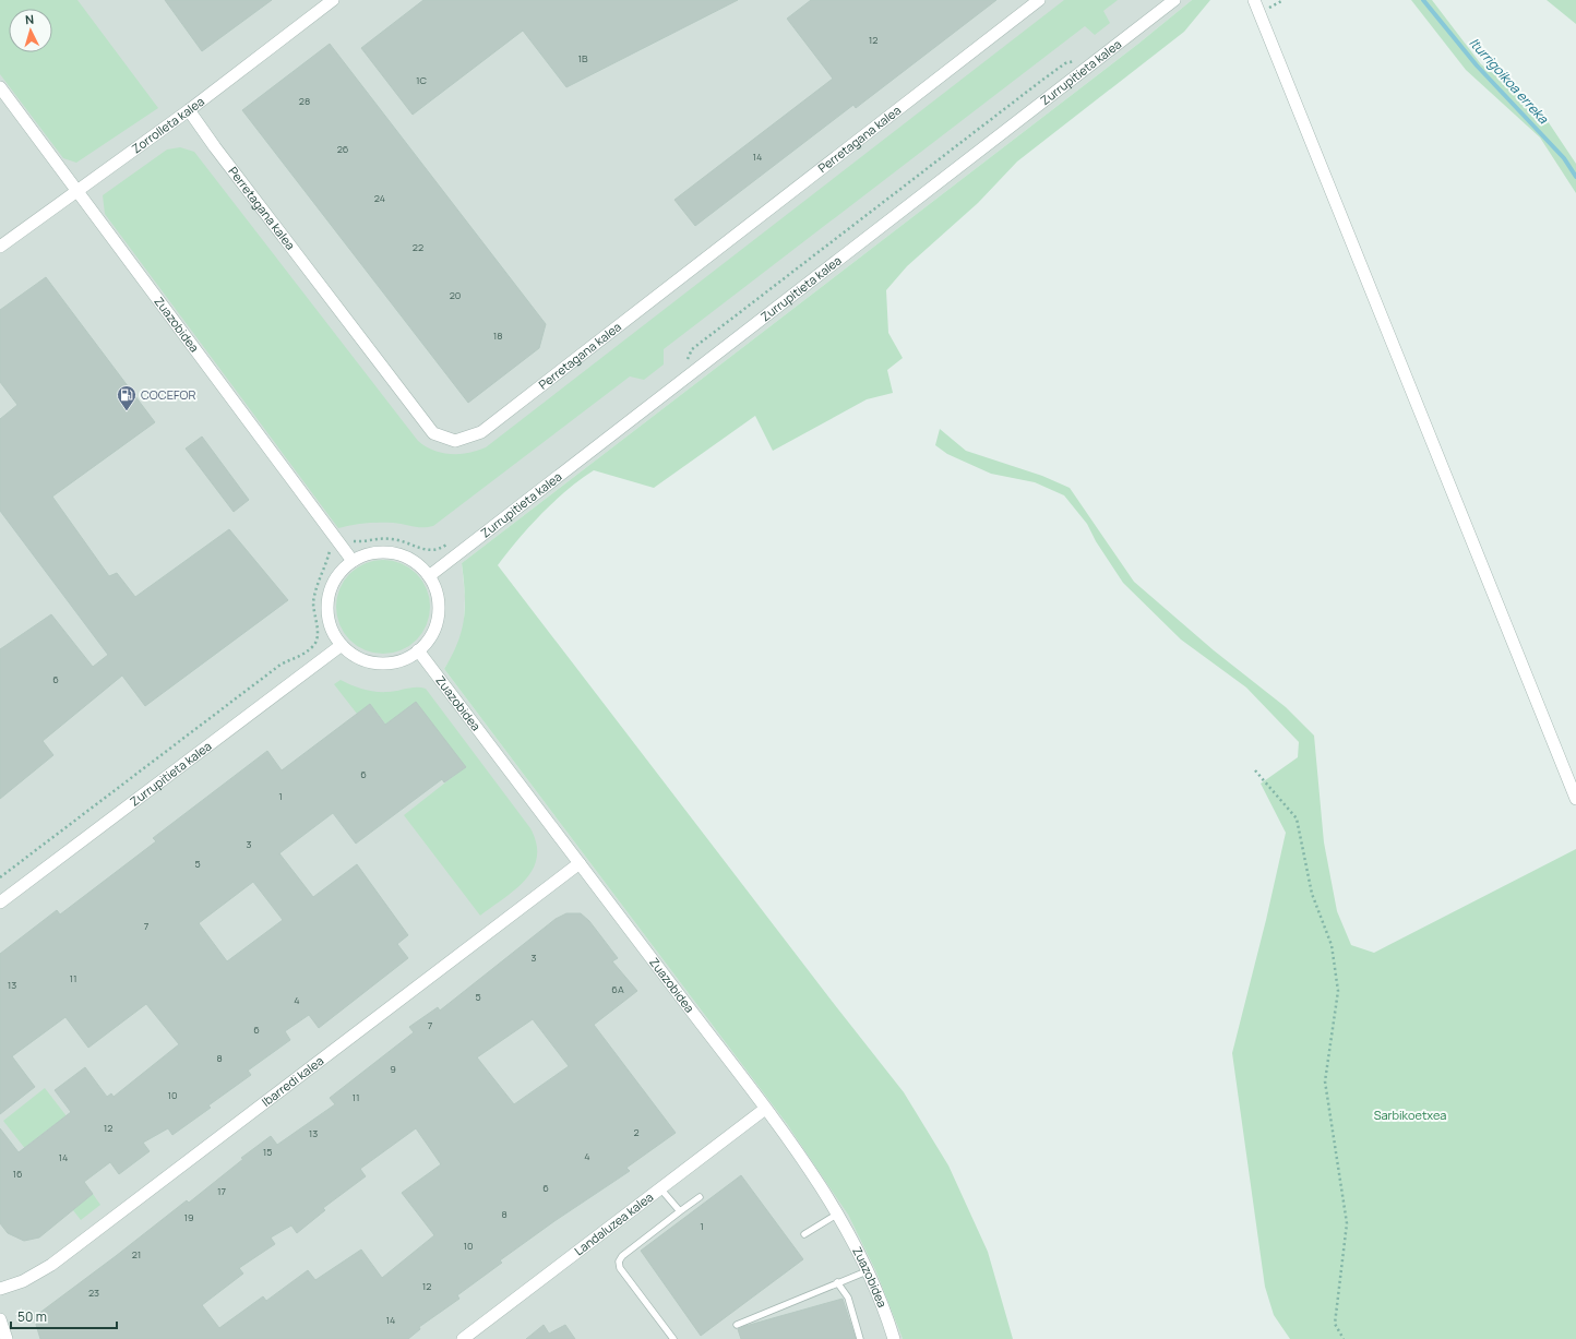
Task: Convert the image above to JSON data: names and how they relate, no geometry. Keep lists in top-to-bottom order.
{
  "streets": {
    "street": [
      "Zurrupitieta kalea",
      "Zorrolleta kalea",
      "Perretagana kalea",
      "Zuazobidea",
      "Ibarredi kalea",
      "Landaluzea kalea"
    ]
  },
  "crossings": [
    ["Zurrupitieta kalea", "Zuazobidea"],
    ["Zorrolleta kalea", "Perretagana kalea"],
    ["Zorrolleta kalea", "Zuazobidea"],
    ["Zuazobidea", "Ibarredi kalea"],
    ["Zuazobidea", "Landaluzea kalea"]
  ],
  "water": ["Iturrigoikoa erreka"],
  "parks": ["Sarbikoetxea"],
  "places": {
    "fuel station": ["COCEFOR"]
  },
  "house_numbers": [
    "12",
    "1B",
    "1C",
    "28",
    "26",
    "14",
    "24",
    "22",
    "20",
    "18",
    "6",
    "6",
    "1",
    "3",
    "5",
    "7",
    "3",
    "11",
    "13",
    "6A",
    "5",
    "4",
    "7",
    "6",
    "8",
    "9",
    "10",
    "11",
    "12",
    "2",
    "13",
    "15",
    "4",
    "14",
    "16",
    "6",
    "17",
    "8",
    "19",
    "1",
    "10",
    "21",
    "12",
    "23",
    "14"
  ],
  "scale_bar": "50 m",
  "north": "top"
}
